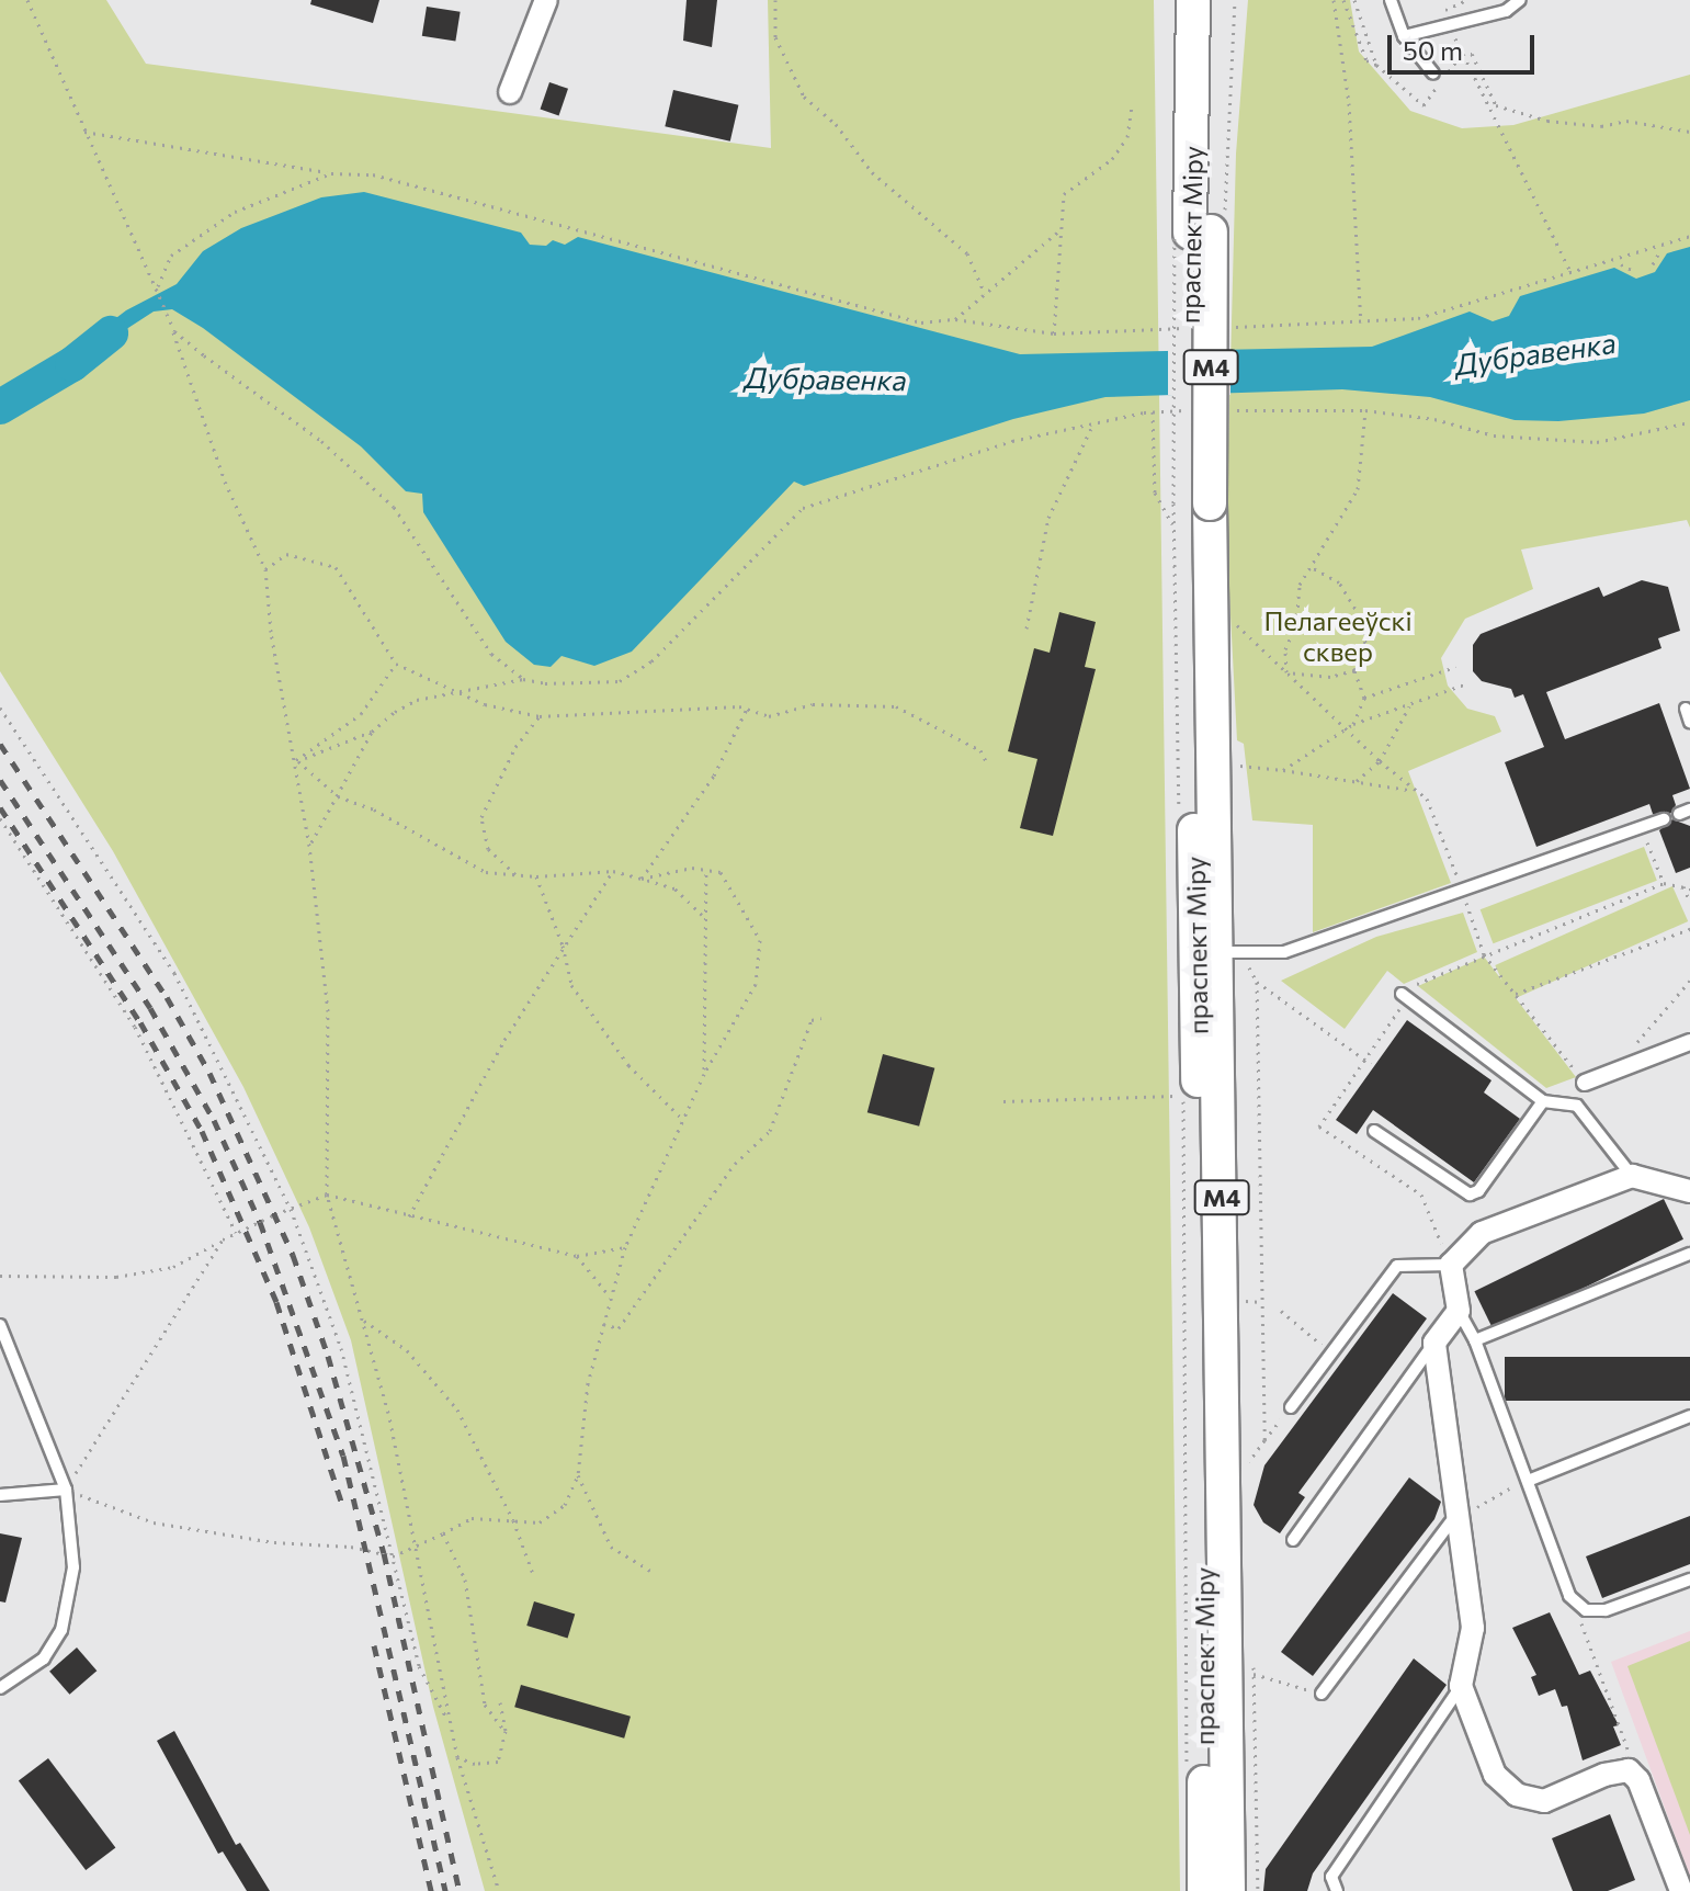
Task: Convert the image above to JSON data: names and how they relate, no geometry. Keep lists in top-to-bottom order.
{
  "streets": {
    "main road": ["праспект Міру", "М4"]
  },
  "water": ["Дубравенка"],
  "parks": ["Пелагееўскі сквер"],
  "scale_bar": "50 m"
}
